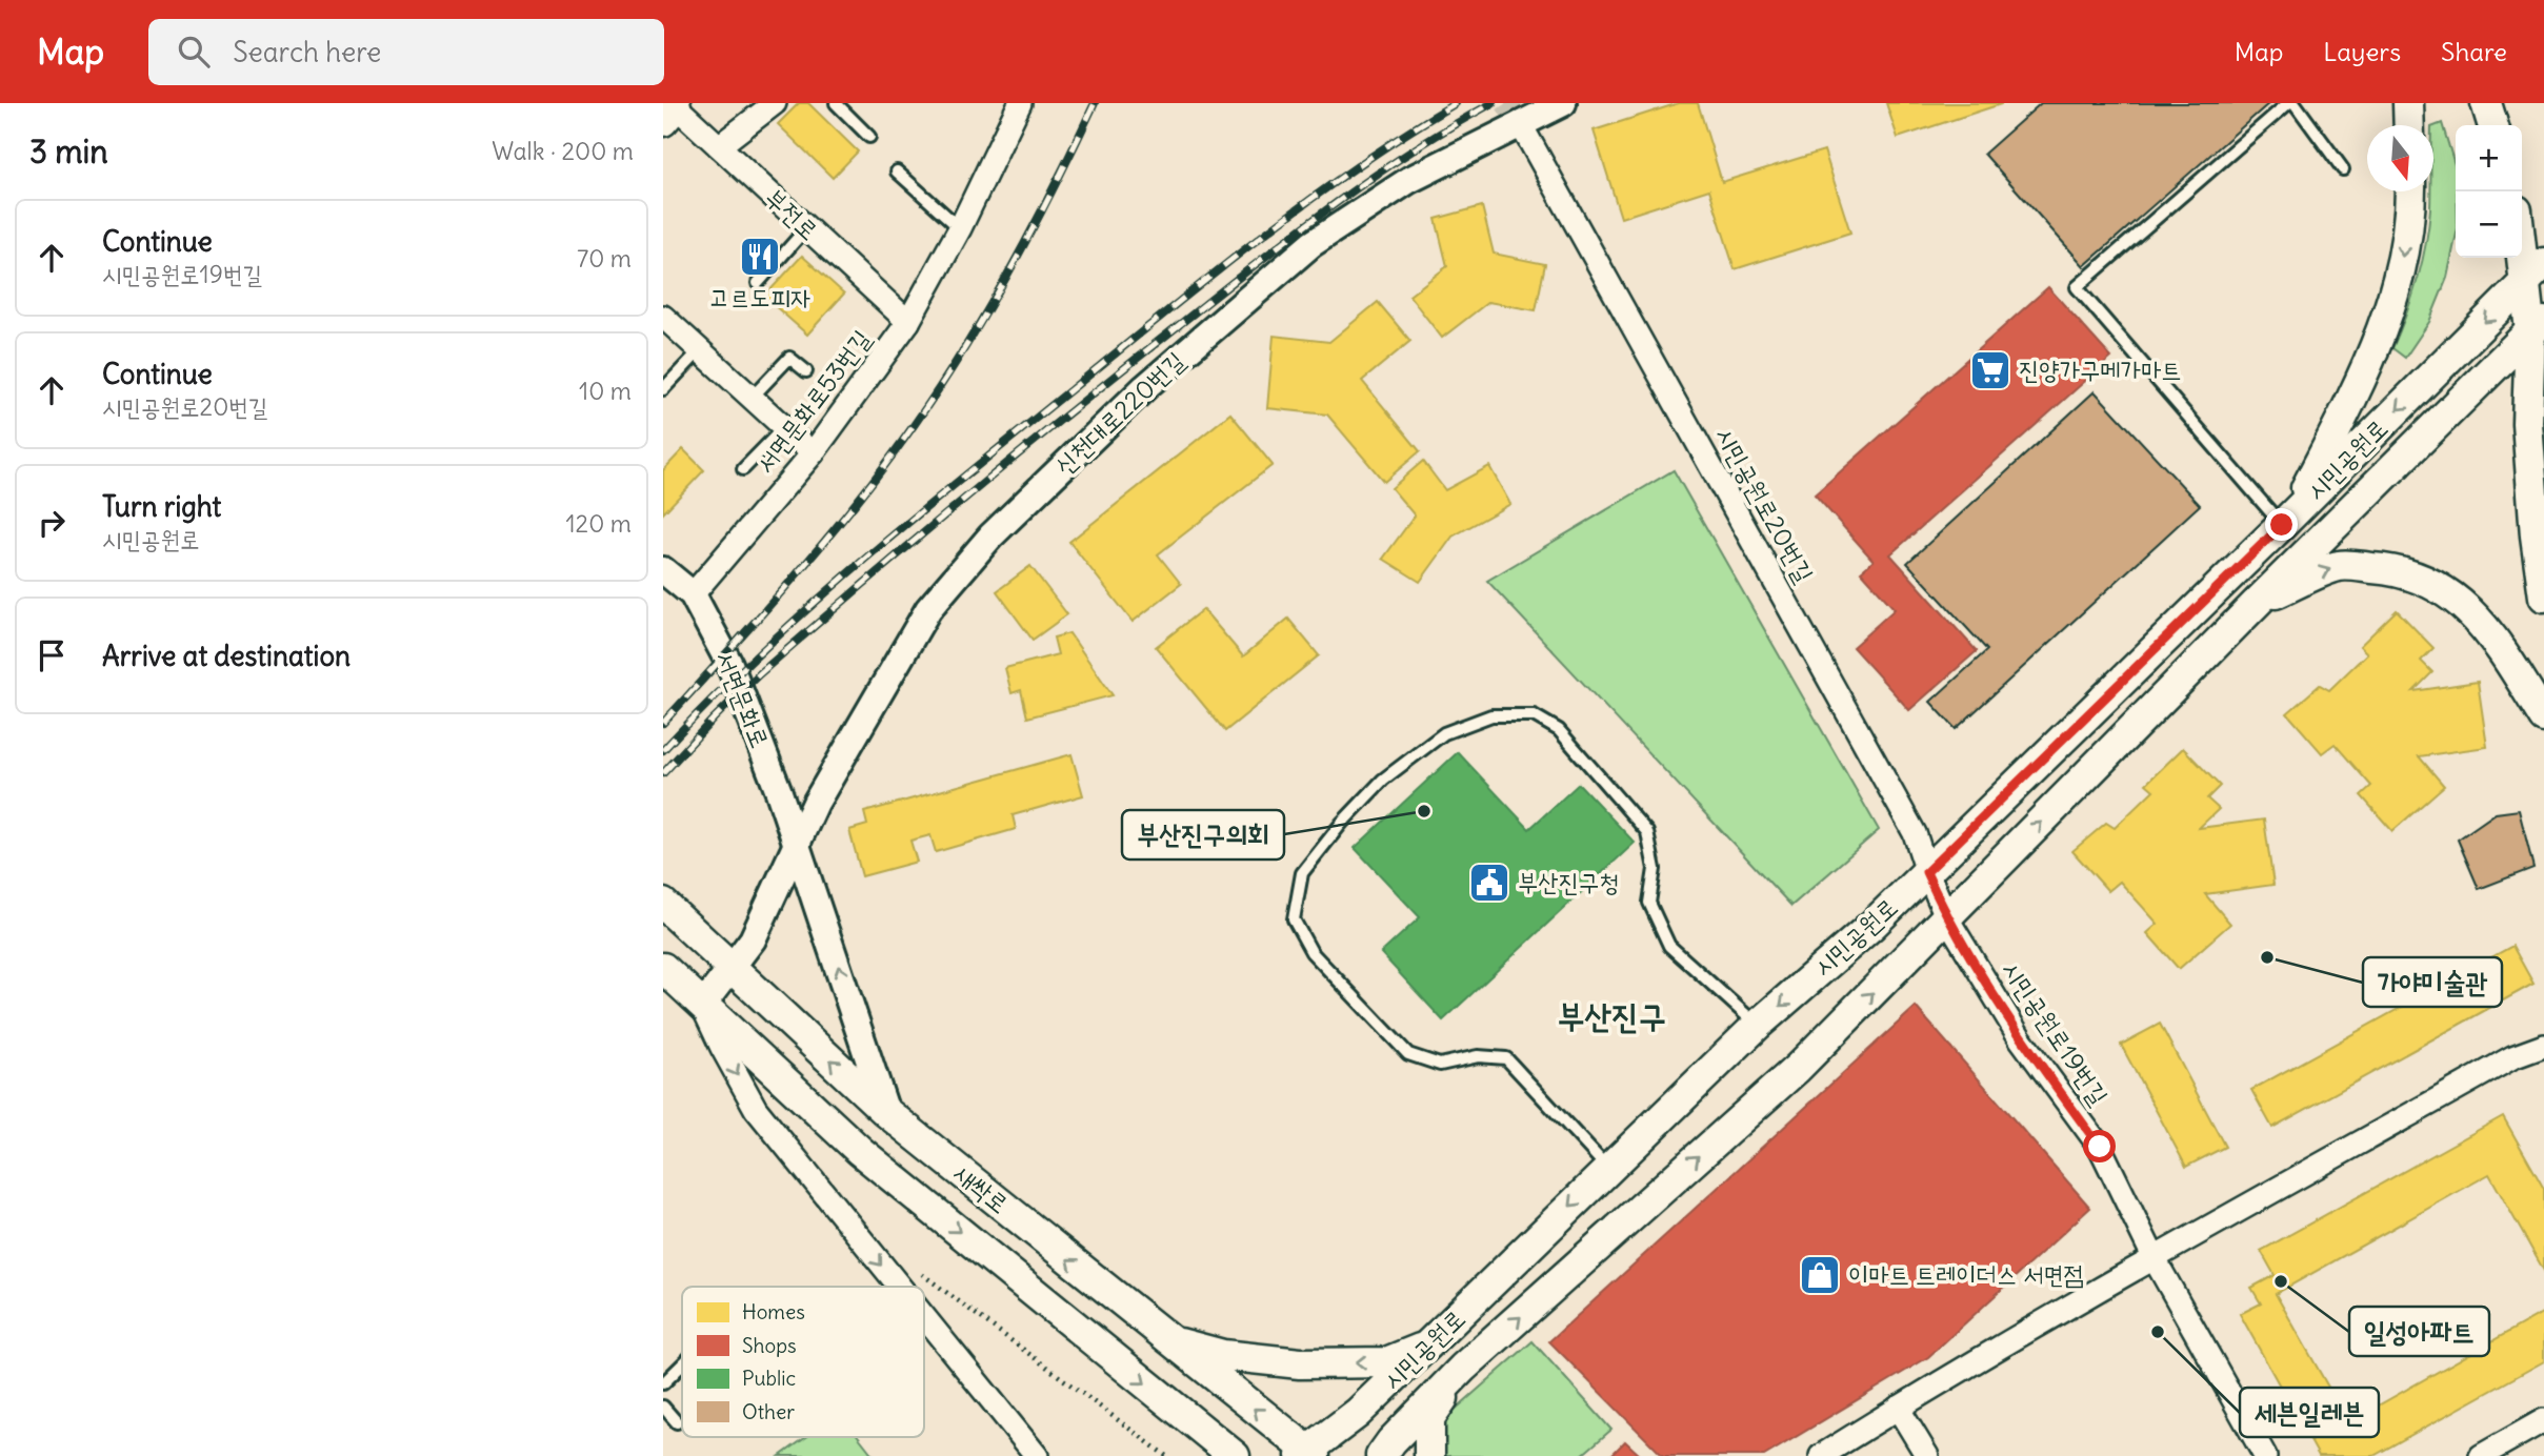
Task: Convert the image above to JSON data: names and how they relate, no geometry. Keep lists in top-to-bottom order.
{
  "streets": {
    "main road": ["시민공원로", "새싹로"],
    "street": [
      "부전로",
      "서면문화로53번길",
      "신천대로220번길",
      "시민공원로20번길",
      "서면문화로",
      "시민공원로19번길"
    ]
  },
  "crossings": [
    ["부전로", "서면문화로53번길"],
    ["서면문화로53번길", "서면문화로"],
    ["신천대로220번길", "시민공원로20번길"],
    ["신천대로220번길", "서면문화로"],
    ["시민공원로", "시민공원로20번길"],
    ["시민공원로", "시민공원로19번길"],
    ["시민공원로", "새싹로"],
    ["시민공원로20번길", "시민공원로19번길"],
    ["서면문화로", "새싹로"]
  ],
  "one_way": ["서면문화로"],
  "districts": ["부산진구"],
  "places": {
    "restaurant": ["고르도피자"],
    "supermarket": ["진양가구메가마트"],
    "other": [
      "부산진구의회",
      "가야미술관",
      "일성아파트",
      "세븐일레븐"
    ],
    "public building": ["부산진구청"],
    "shop": ["이마트 트레이더스 서면점"]
  },
  "legend": [
    "Homes",
    "Shops",
    "Public",
    "Other"
  ],
  "north": "bottom",
  "page": {
    "header": "Map",
    "search": "Search here",
    "nav": ["Map", "Layers", "Share"],
    "heading": ["3 min", "Walk · 200 m"],
    "map_buttons": ["+", "−"],
    "list": [
      ["Continue", "시민공원로19번길", "70 m"],
      ["Continue", "시민공원로20번길", "10 m"],
      ["Turn right", "시민공원로", "120 m"],
      "Arrive at destination"
    ]
  }
}
